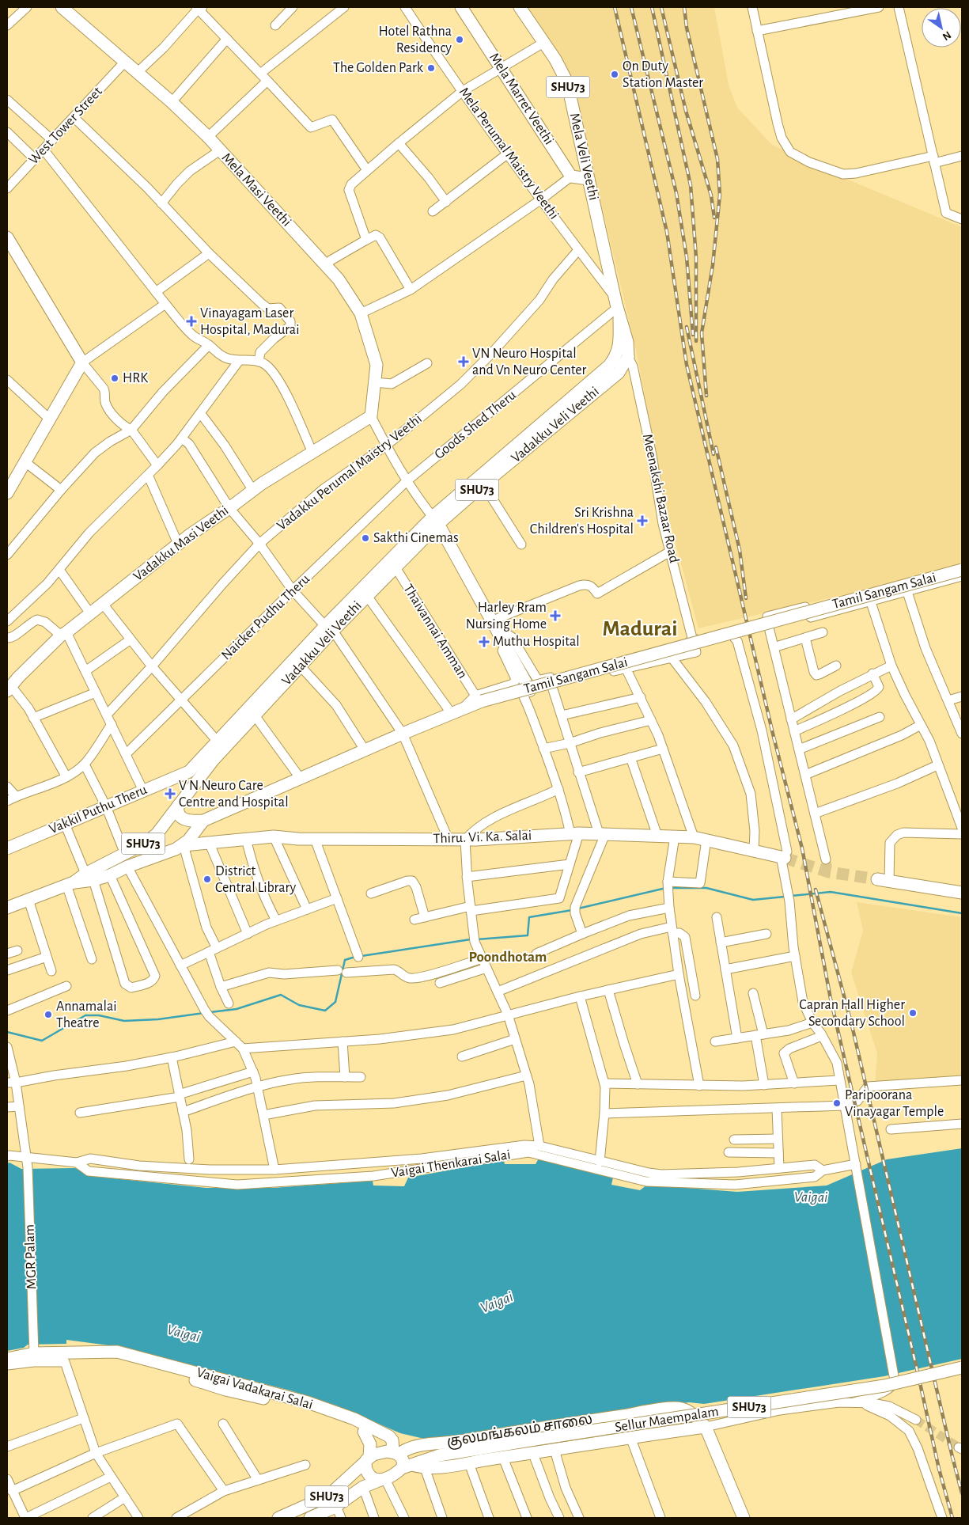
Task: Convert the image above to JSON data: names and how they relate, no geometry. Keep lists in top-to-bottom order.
{
  "streets": {
    "main road": [
      "SHU73",
      "Mela Marret Veethi",
      "Mela Veli Veethi",
      "Mela Masi Veethi",
      "Vadakku Veli Veethi",
      "Vadakku Masi Veethi",
      "Tamil Sangam Salai",
      "Vakkil Puthu Theru",
      "Thiru. Vi. Ka. Salai",
      "Vaigai Vadakarai Salai",
      "Sellur Maempalam",
      "குலமங்கலம் சாலை"
    ],
    "street": [
      "West Tower Street",
      "Mela Perumal Maistry Veethi",
      "Goods Shed Theru",
      "Vadakku Perumal Maistry Veethi",
      "Meenakshi Bazaar Road",
      "Naicker Pudhu Theru",
      "Thaivannai Amman",
      "Vaigai Thenkarai Salai",
      "MGR Palam"
    ]
  },
  "crossings": [
    ["SHU73", "Vaigai Vadakarai Salai"],
    ["SHU73", "Sellur Maempalam"],
    ["SHU73", "குலமங்கலம் சாலை"],
    ["West Tower Street", "Mela Masi Veethi"],
    ["Mela Perumal Maistry Veethi", "Mela Veli Veethi"],
    ["Mela Perumal Maistry Veethi", "Goods Shed Theru"],
    ["Mela Perumal Maistry Veethi", "Vadakku Perumal Maistry Veethi"],
    ["Mela Veli Veethi", "Goods Shed Theru"],
    ["Mela Veli Veethi", "Vadakku Veli Veethi"],
    ["Mela Veli Veethi", "Meenakshi Bazaar Road"],
    ["Mela Masi Veethi", "Vadakku Masi Veethi"],
    ["Goods Shed Theru", "Naicker Pudhu Theru"],
    ["Vadakku Veli Veethi", "Meenakshi Bazaar Road"],
    ["Vadakku Veli Veethi", "Thaivannai Amman"],
    ["Vadakku Veli Veethi", "Vakkil Puthu Theru"],
    ["Tamil Sangam Salai", "Thaivannai Amman"],
    ["Vaigai Thenkarai Salai", "MGR Palam"],
    ["MGR Palam", "Vaigai Vadakarai Salai"],
    ["Vaigai Vadakarai Salai", "குலமங்கலம் சாலை"]
  ],
  "districts": ["Madurai", "Poondhotam"],
  "water": ["Vaigai"],
  "places": {
    "other": [
      "Hotel Rathna Residency",
      "The Golden Park",
      "On Duty Station Master",
      "HRK",
      "Sakthi Cinemas",
      "District Central Library",
      "Capran Hall Higher Secondary School",
      "Annamalai Theatre",
      "Paripoorana Vinayagar Temple"
    ],
    "health": [
      "Vinayagam Laser Hospital, Madurai",
      "VN Neuro Hospital and Vn Neuro Center",
      "Sri Krishna Children's Hospital",
      "Harley Rram Nursing Home",
      "Muthu Hospital",
      "V N Neuro Care Centre and Hospital"
    ]
  },
  "north": "bottom right"
}
